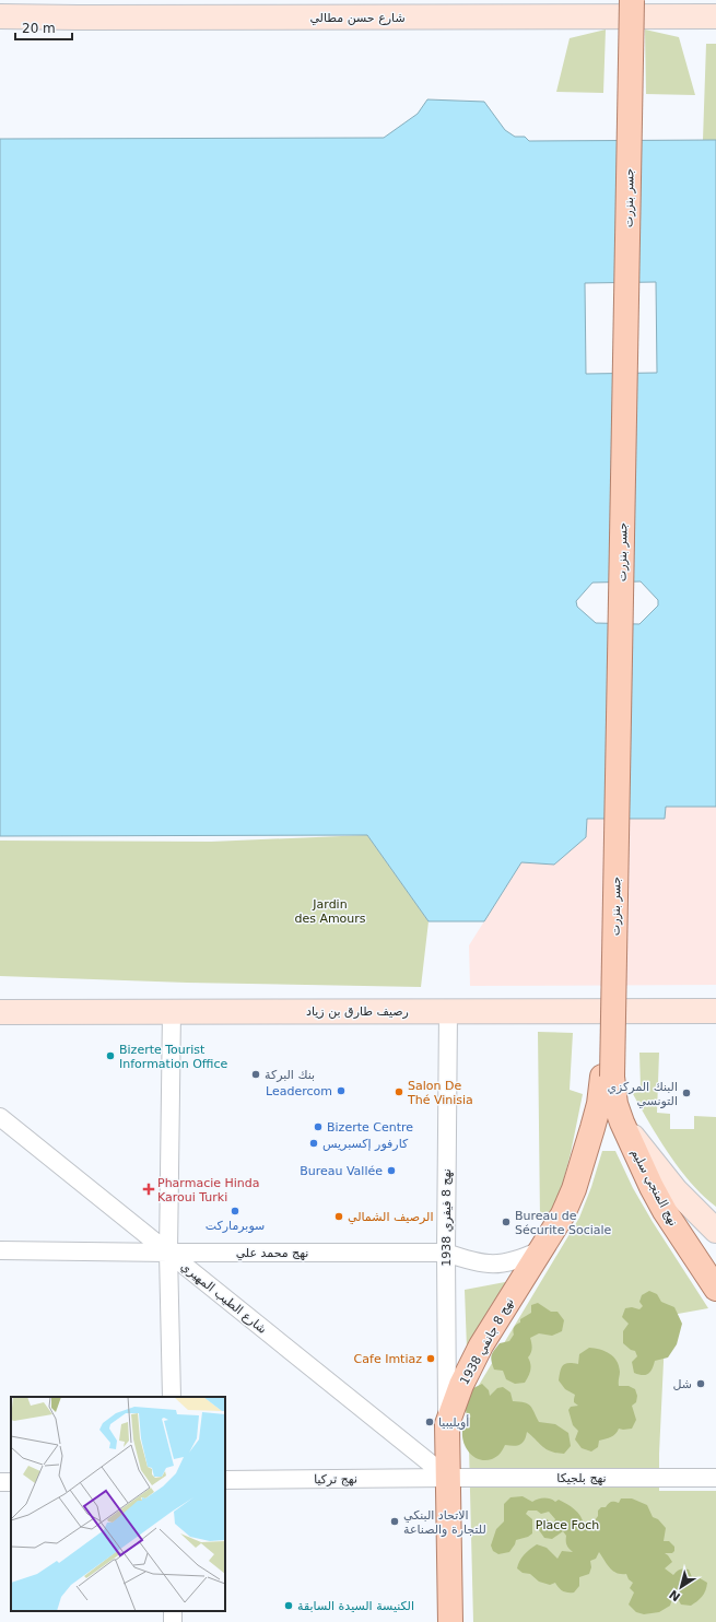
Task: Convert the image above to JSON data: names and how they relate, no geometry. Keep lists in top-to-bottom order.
{
  "streets": {
    "main road": ["جسر بنزرت", "نهج المنجي سليم", "نهج 8 جانفي 1938"],
    "street": [
      "شارع حسن مطالي",
      "رصيف طارق بن زياد",
      "نهج 8 فيفري 1938",
      "نهج محمد علي",
      "شارع الطيب المهيري",
      "نهج بلجيكا",
      "نهج تركيا"
    ]
  },
  "crossings": [
    ["جسر بنزرت", "نهج المنجي سليم"],
    ["جسر بنزرت", "نهج 8 جانفي 1938"],
    ["رصيف طارق بن زياد", "نهج 8 فيفري 1938"],
    ["نهج المنجي سليم", "نهج 8 جانفي 1938"],
    ["نهج 8 فيفري 1938", "نهج محمد علي"],
    ["نهج 8 فيفري 1938", "نهج 8 جانفي 1938"],
    ["نهج محمد علي", "شارع الطيب المهيري"],
    ["نهج محمد علي", "نهج 8 جانفي 1938"],
    ["شارع الطيب المهيري", "نهج 8 جانفي 1938"],
    ["شارع الطيب المهيري", "نهج بلجيكا"],
    ["شارع الطيب المهيري", "نهج تركيا"],
    ["نهج 8 جانفي 1938", "نهج بلجيكا"],
    ["نهج 8 جانفي 1938", "نهج تركيا"],
    ["نهج بلجيكا", "نهج تركيا"]
  ],
  "parks": ["Jardin des Amours", "Place Foch"],
  "places": {
    "other": [
      "Bizerte Tourist Information Office",
      "بنك البركة",
      "Leadercom",
      "Salon De Thé Vinisia",
      "البنك المركزي التونسي",
      "Bizerte Centre",
      "كارفور إكسبريس",
      "Bureau Vallée",
      "سوبرماركت",
      "الرصيف الشمالي",
      "Bureau de Sécurite Sociale",
      "Cafe Imtiaz",
      "شل",
      "أويليبيا",
      "الاتحاد البنكي للتجارة والصناعة",
      "الكنيسة السيدة السابقة"
    ],
    "health": ["Pharmacie Hinda Karoui Turki"]
  },
  "scale_bar": "20 m",
  "north": "bottom left"
}
